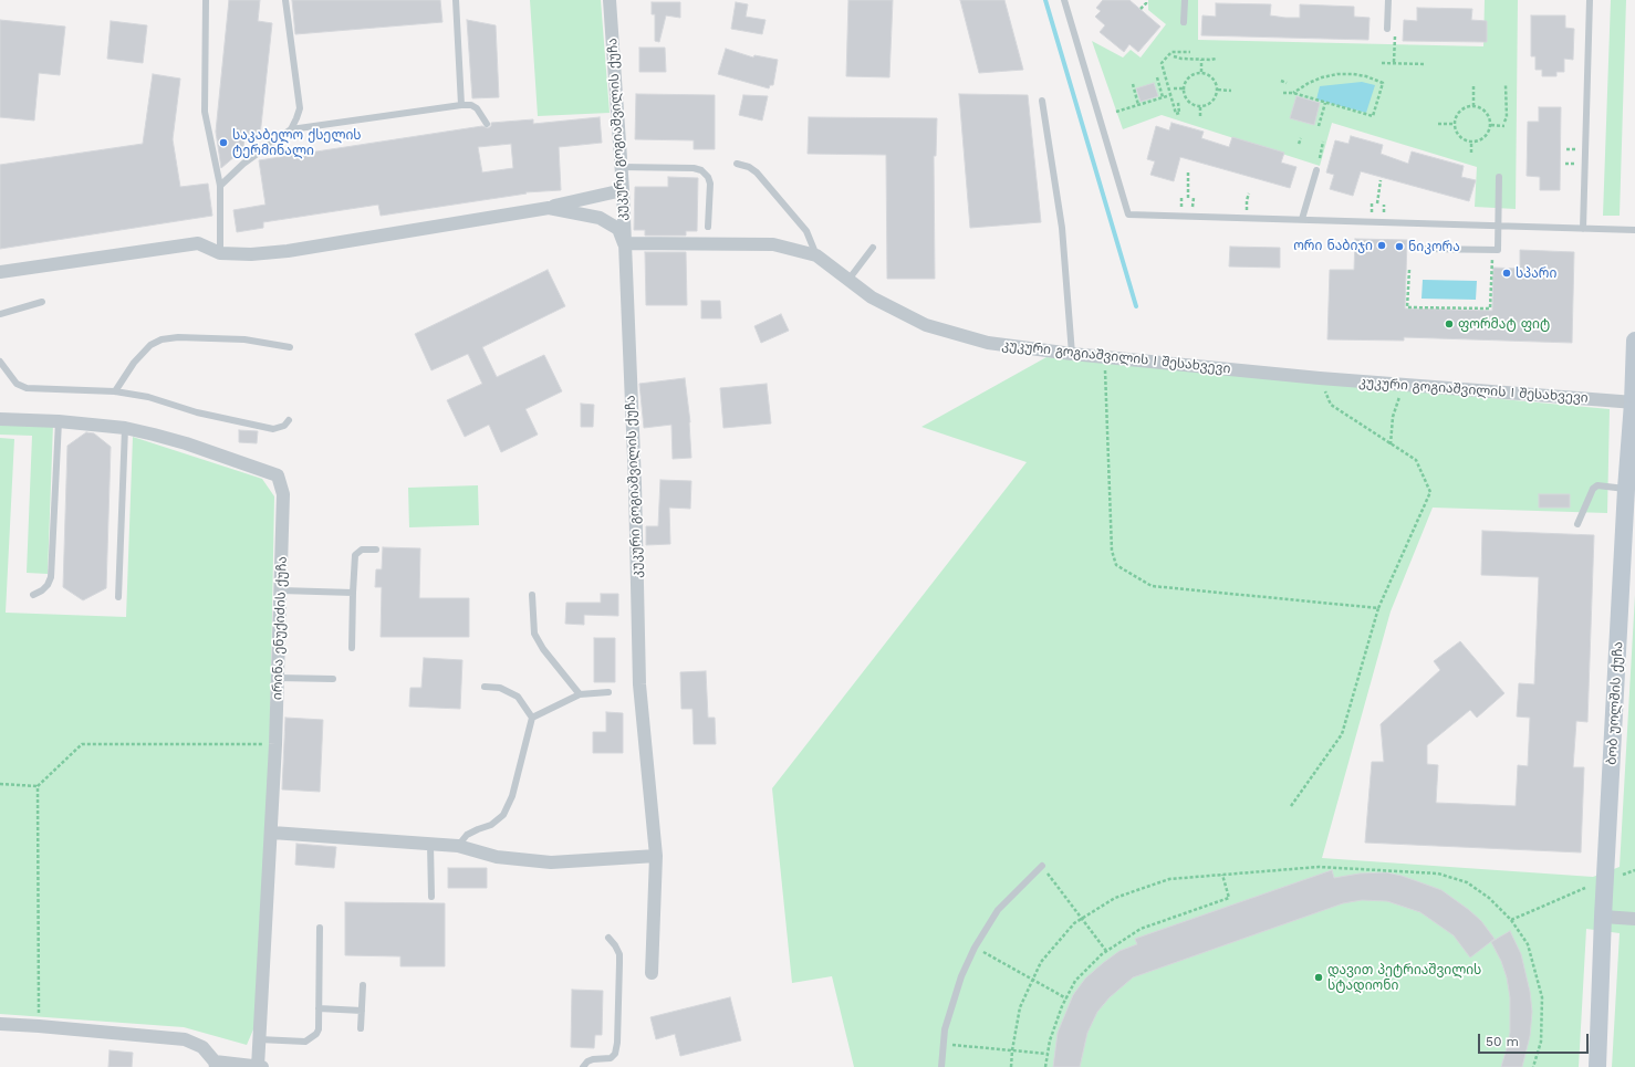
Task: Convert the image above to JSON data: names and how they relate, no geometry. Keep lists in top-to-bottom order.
{
  "streets": {
    "street": [
      "კუკური გოგიაშვილის ქუჩა",
      "კუკური გოგიაშვილის I შესახვევი",
      "ირინა ენუქიძის ქუჩა",
      "ბობ უოლშის ქუჩა"
    ]
  },
  "crossings": [
    ["კუკური გოგიაშვილის ქუჩა", "კუკური გოგიაშვილის I შესახვევი"],
    ["კუკური გოგიაშვილის I შესახვევი", "ბობ უოლშის ქუჩა"]
  ],
  "places": [
    "საკაბელო ქსელის ტერმინალი",
    "ორი ნაბიჯი",
    "ნიკორა",
    "სპარი",
    "ფორმატ ფიტ",
    "დავით პეტრიაშვილის სტადიონი"
  ],
  "scale_bar": "50 m"
}
